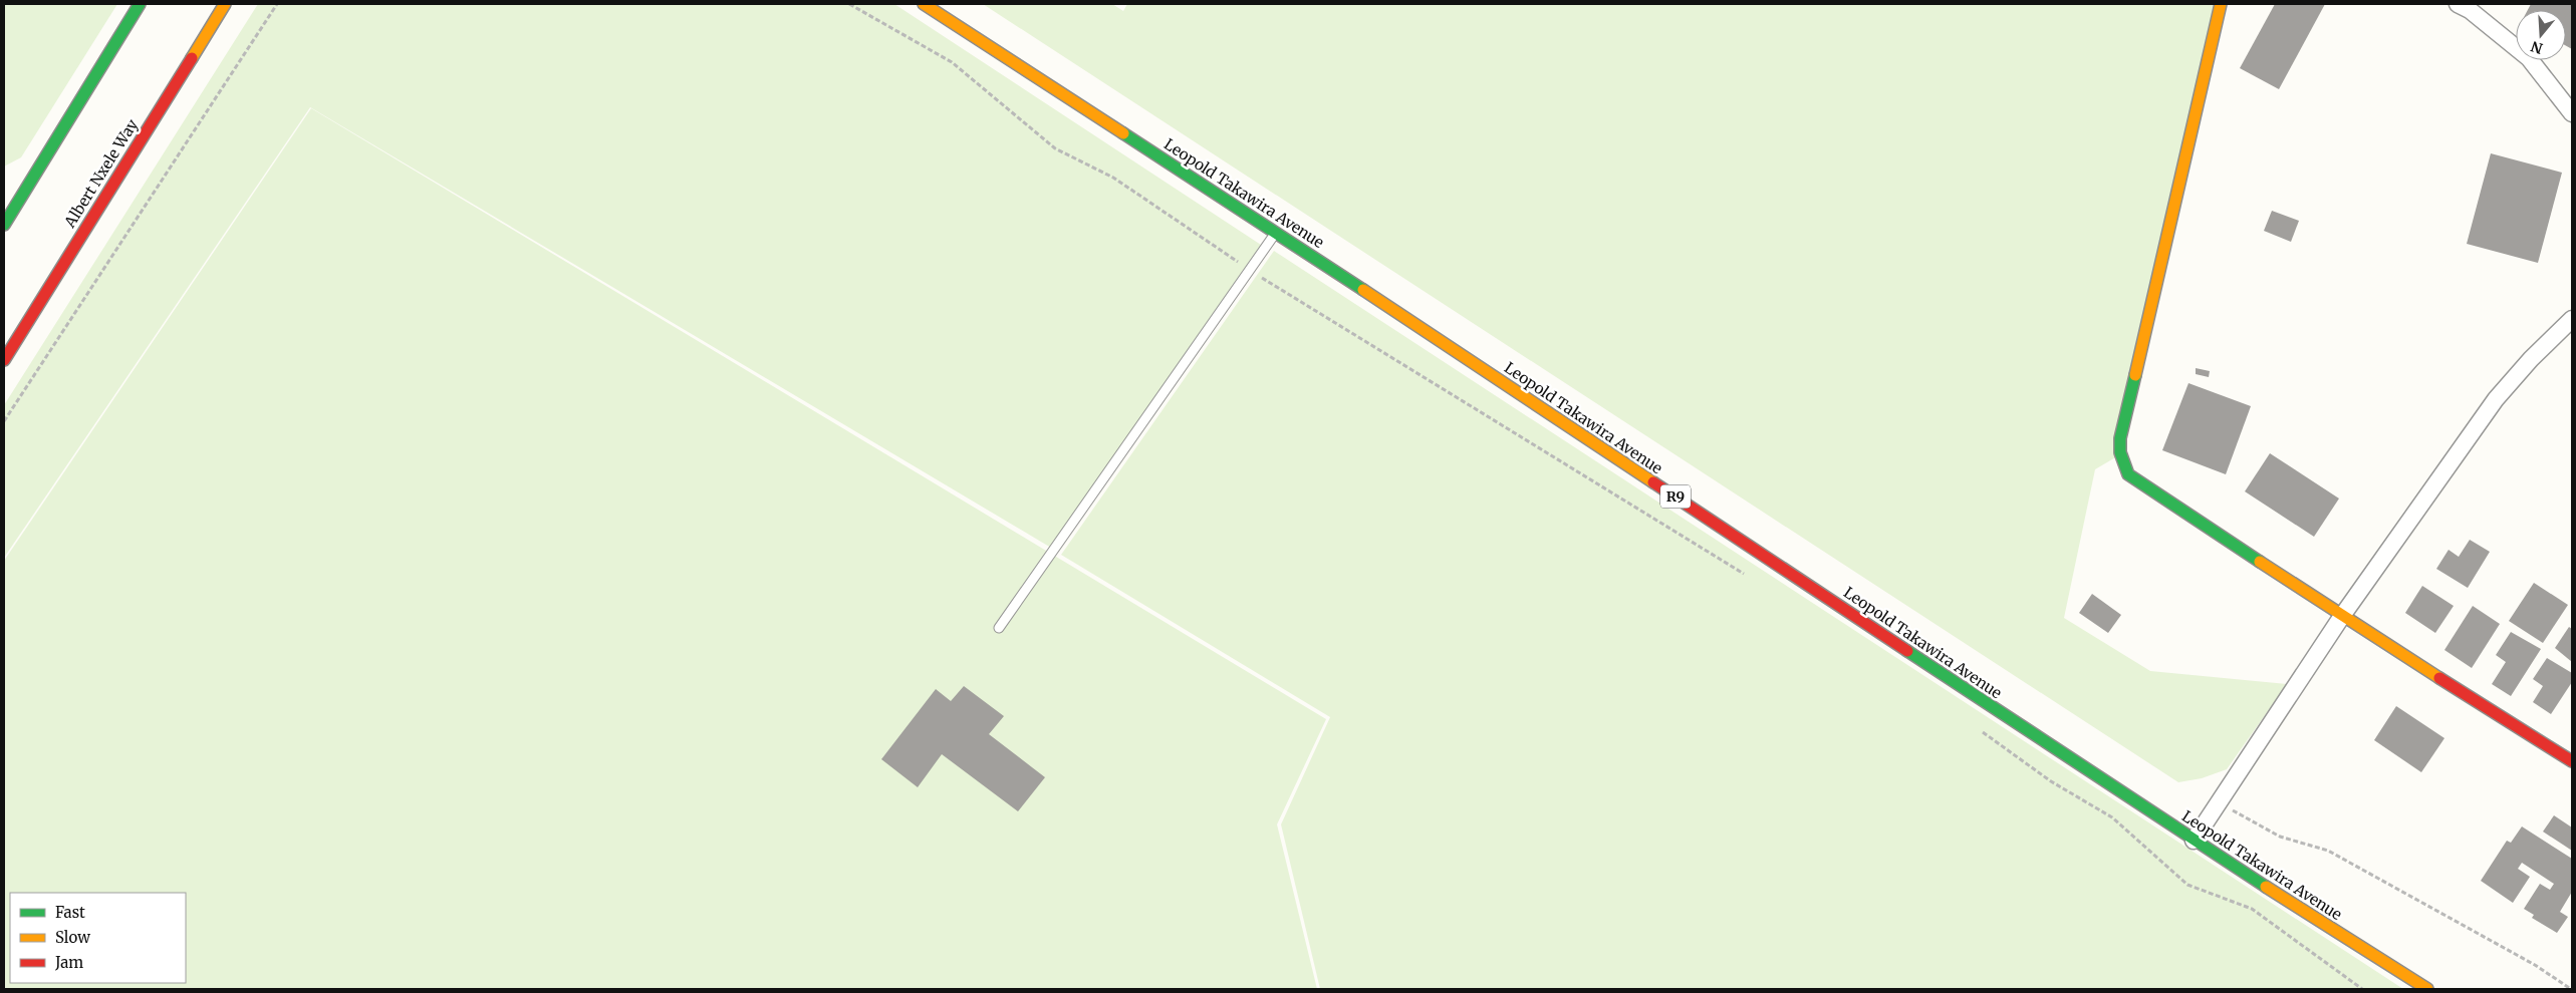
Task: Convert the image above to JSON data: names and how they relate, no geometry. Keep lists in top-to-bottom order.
{
  "streets": {
    "main road": ["Albert Nxele Way", "Leopold Takawira Avenue", "R9"]
  },
  "legend": ["Fast", "Slow", "Jam"],
  "north": "bottom"
}
